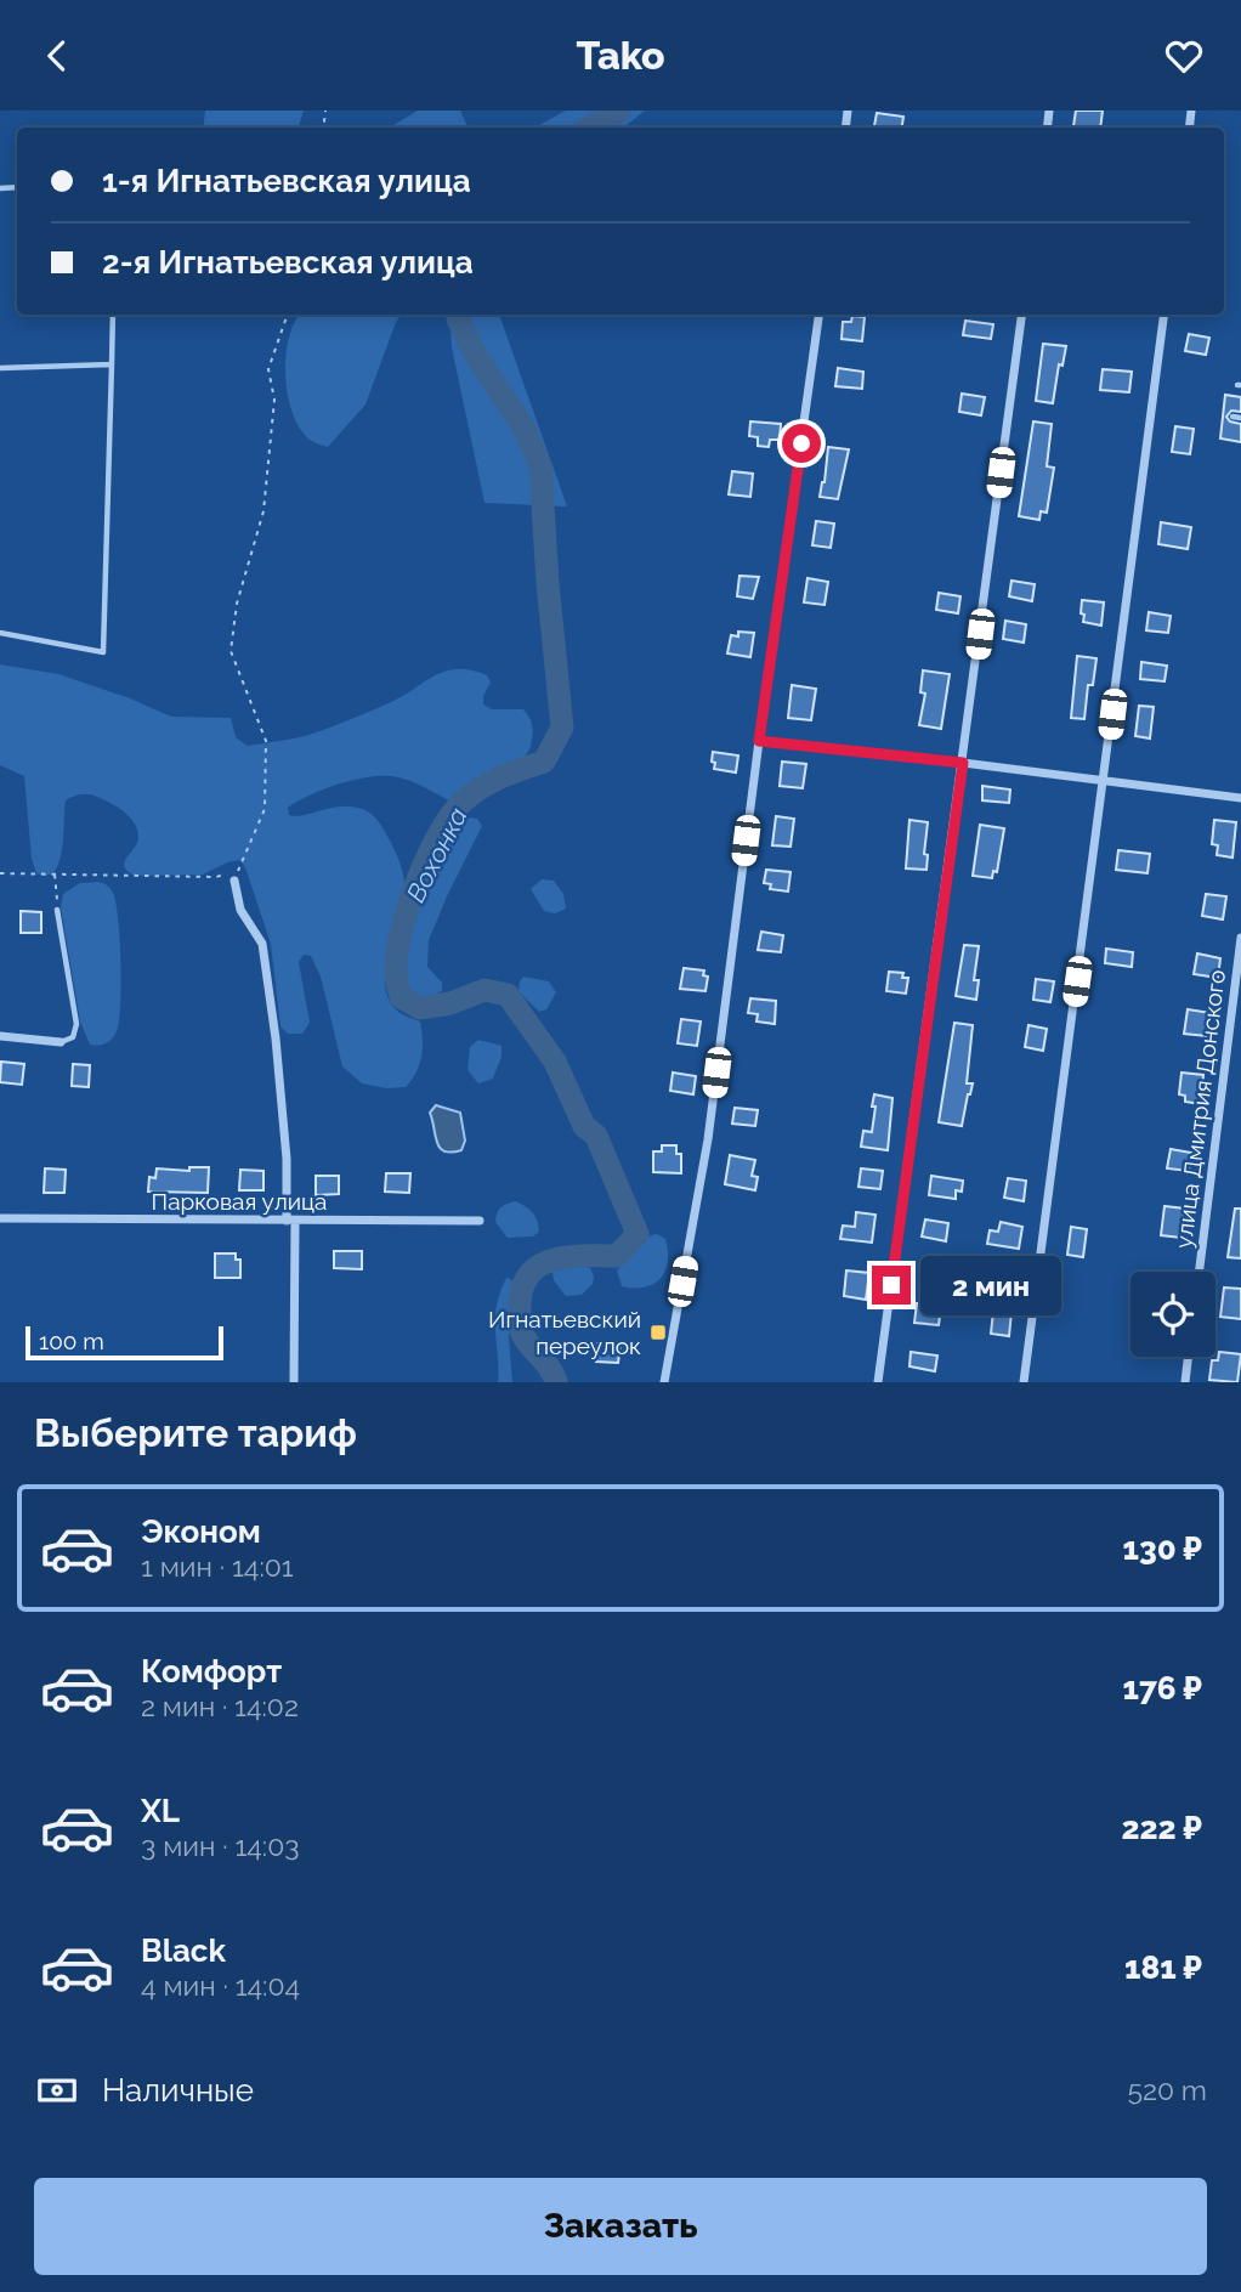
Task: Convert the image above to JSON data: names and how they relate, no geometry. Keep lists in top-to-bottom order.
{
  "streets": {
    "street": ["улица Дмитрия Донского", "Парковая улица"]
  },
  "water": ["Вохонка"],
  "places": {
    "transit": ["Игнатьевский переулок"]
  },
  "scale_bar": "100 m",
  "page": {
    "header": "Tako",
    "banner": ["1-я Игнатьевская улица", "2-я Игнатьевская улица"],
    "bubble": "2 мин",
    "scale": "100 m",
    "heading": "Выберите тариф",
    "list": [
      {
        "name": "Эконом",
        "note": "1 мин · 14:01",
        "value": "130 ₽"
      },
      {
        "name": "Комфорт",
        "note": "2 мин · 14:02",
        "value": "176 ₽"
      },
      {
        "name": "XL",
        "note": "3 мин · 14:03",
        "value": "222 ₽"
      },
      {
        "name": "Black",
        "note": "4 мин · 14:04",
        "value": "181 ₽"
      }
    ],
    "pay": ["Наличные", "520 m"],
    "buttons": "Заказать"
  }
}
